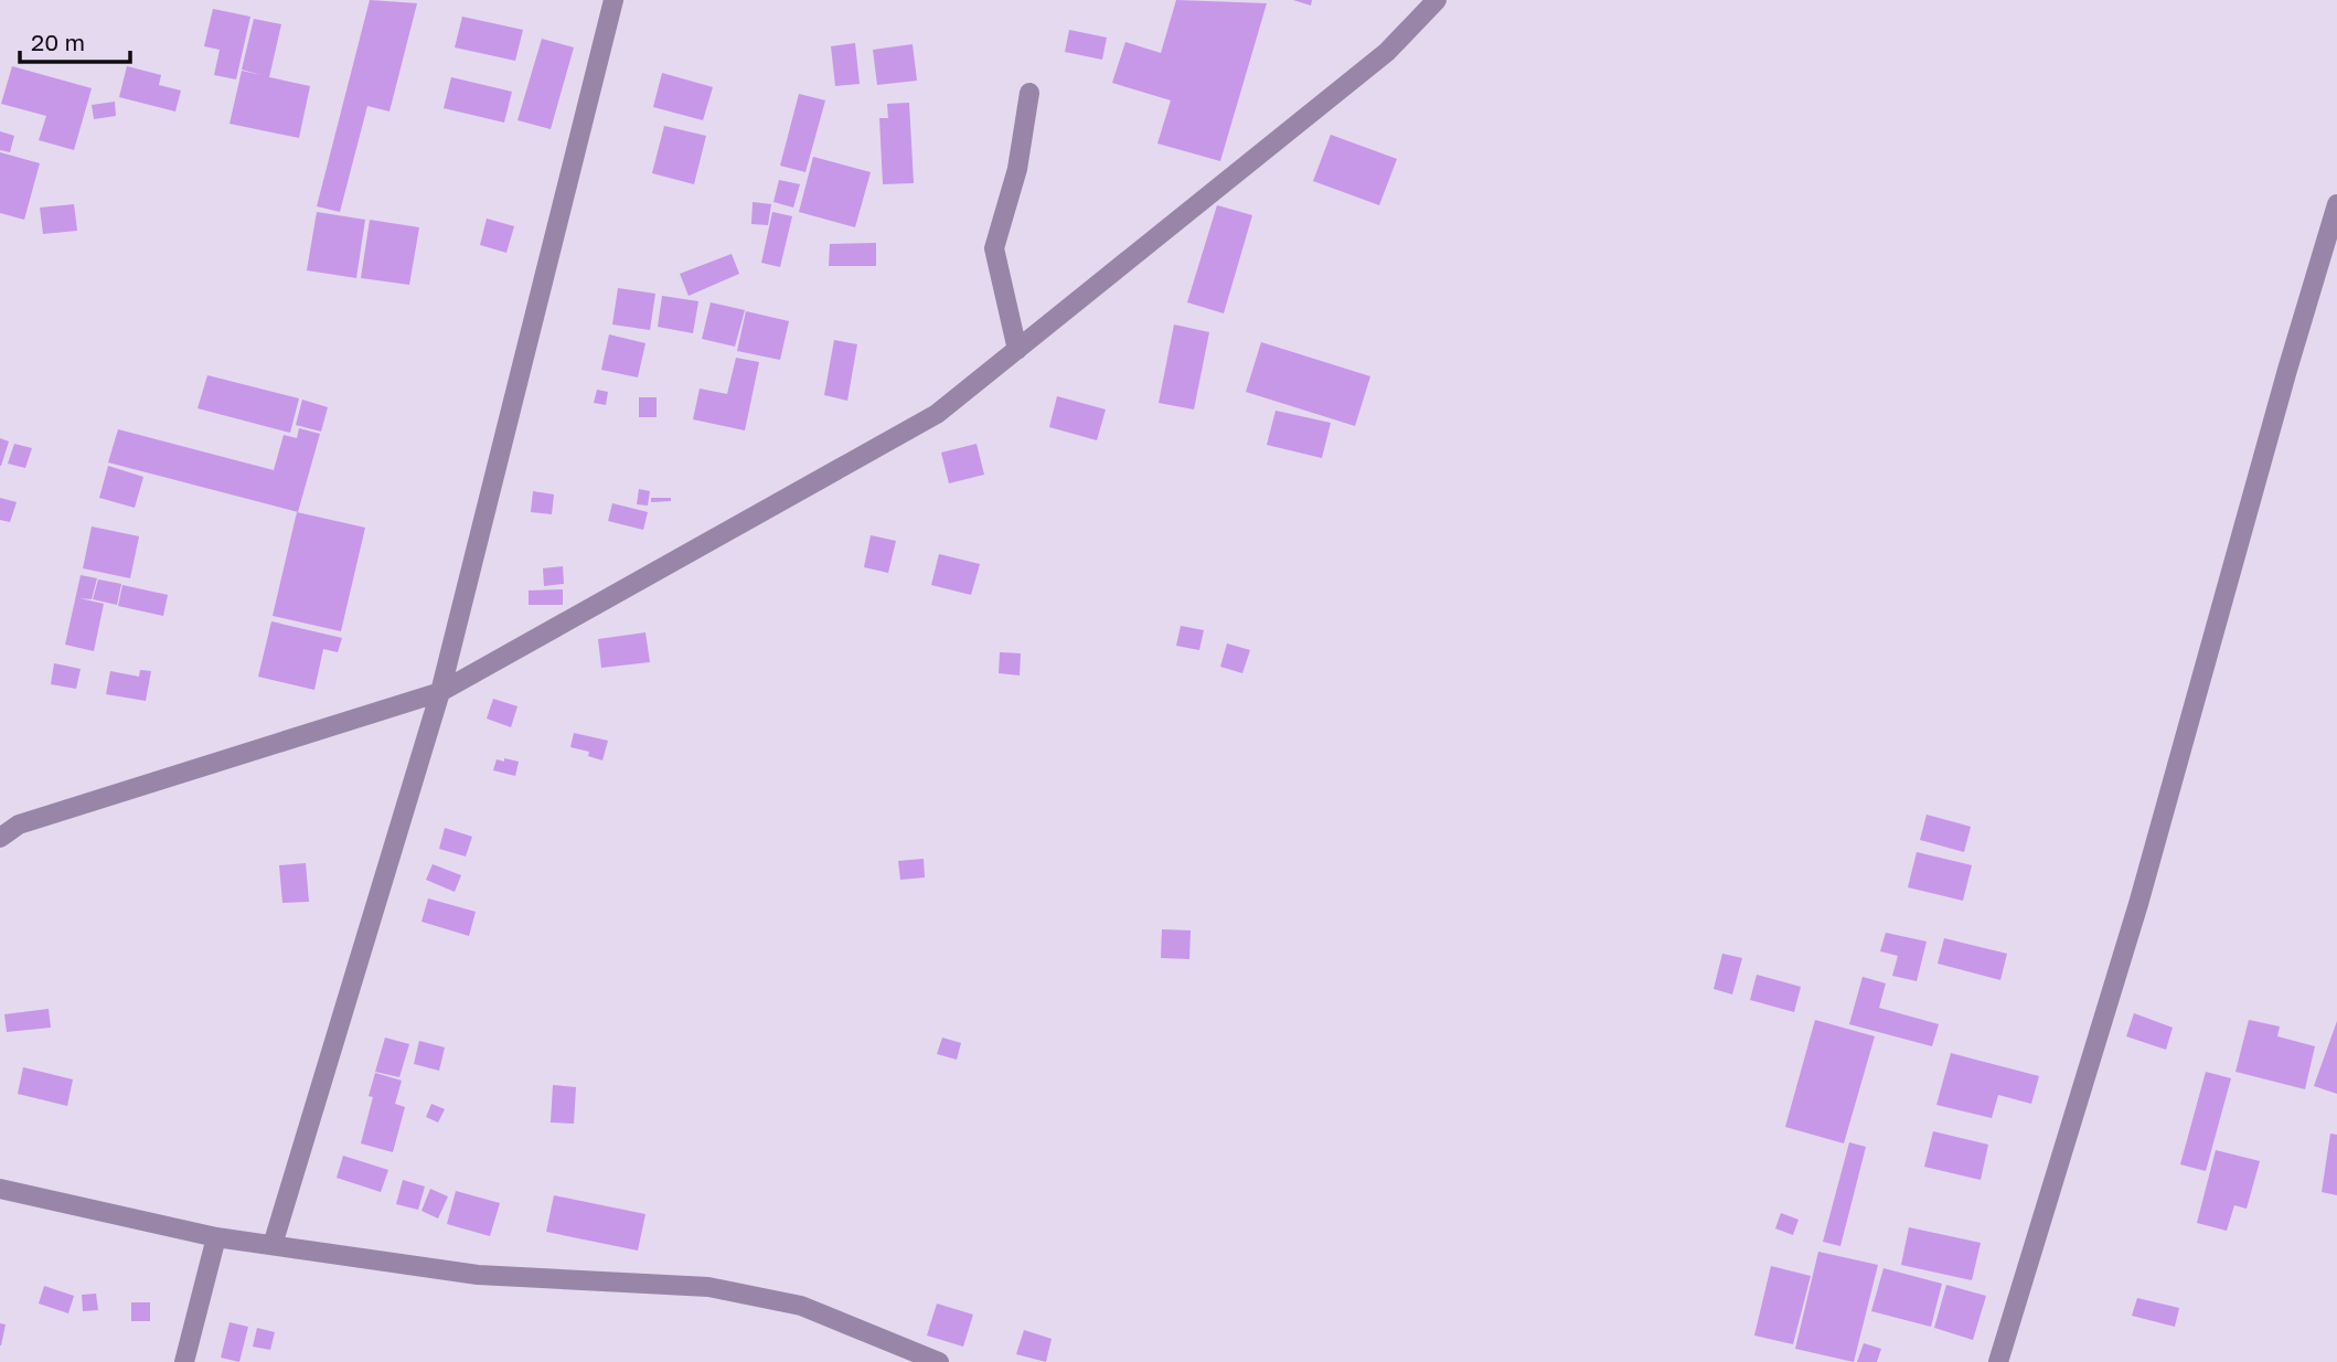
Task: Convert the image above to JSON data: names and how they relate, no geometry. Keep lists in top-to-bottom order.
{
  "scale_bar": "20 m"
}
